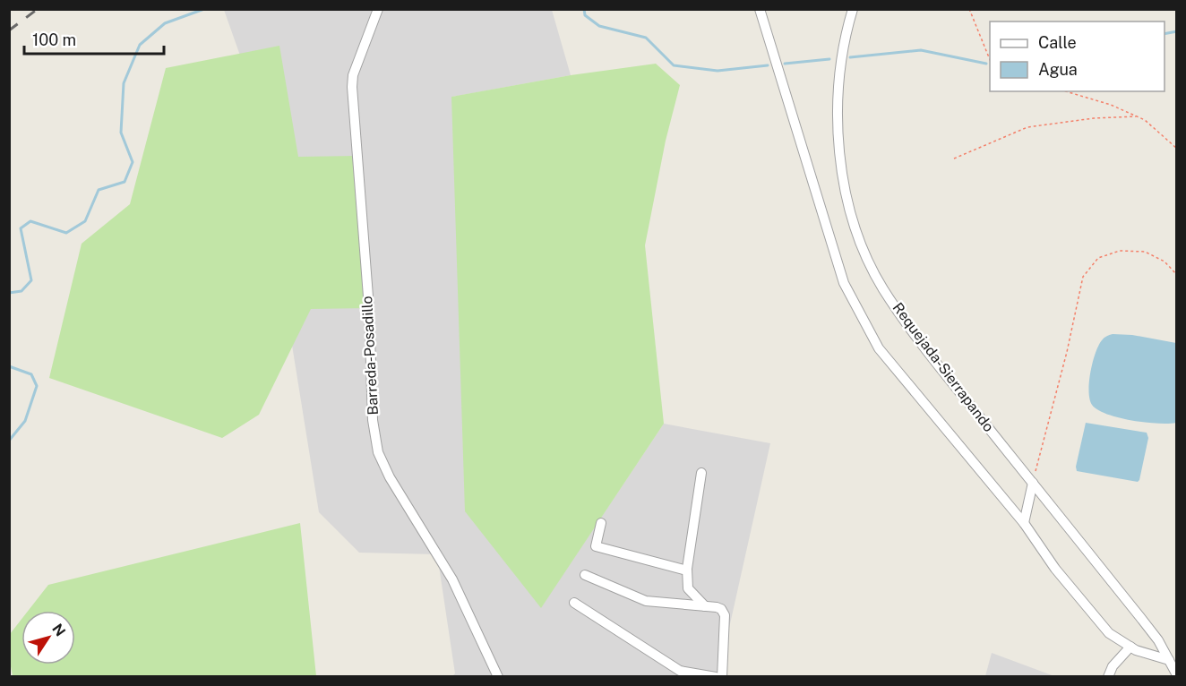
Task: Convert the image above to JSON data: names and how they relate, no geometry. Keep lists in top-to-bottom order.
{
  "streets": {
    "street": ["Barreda-Posadillo", "Requejada-Sierrapando"]
  },
  "legend": ["Calle", "Agua"],
  "scale_bar": "100 m",
  "north": "top right"
}
